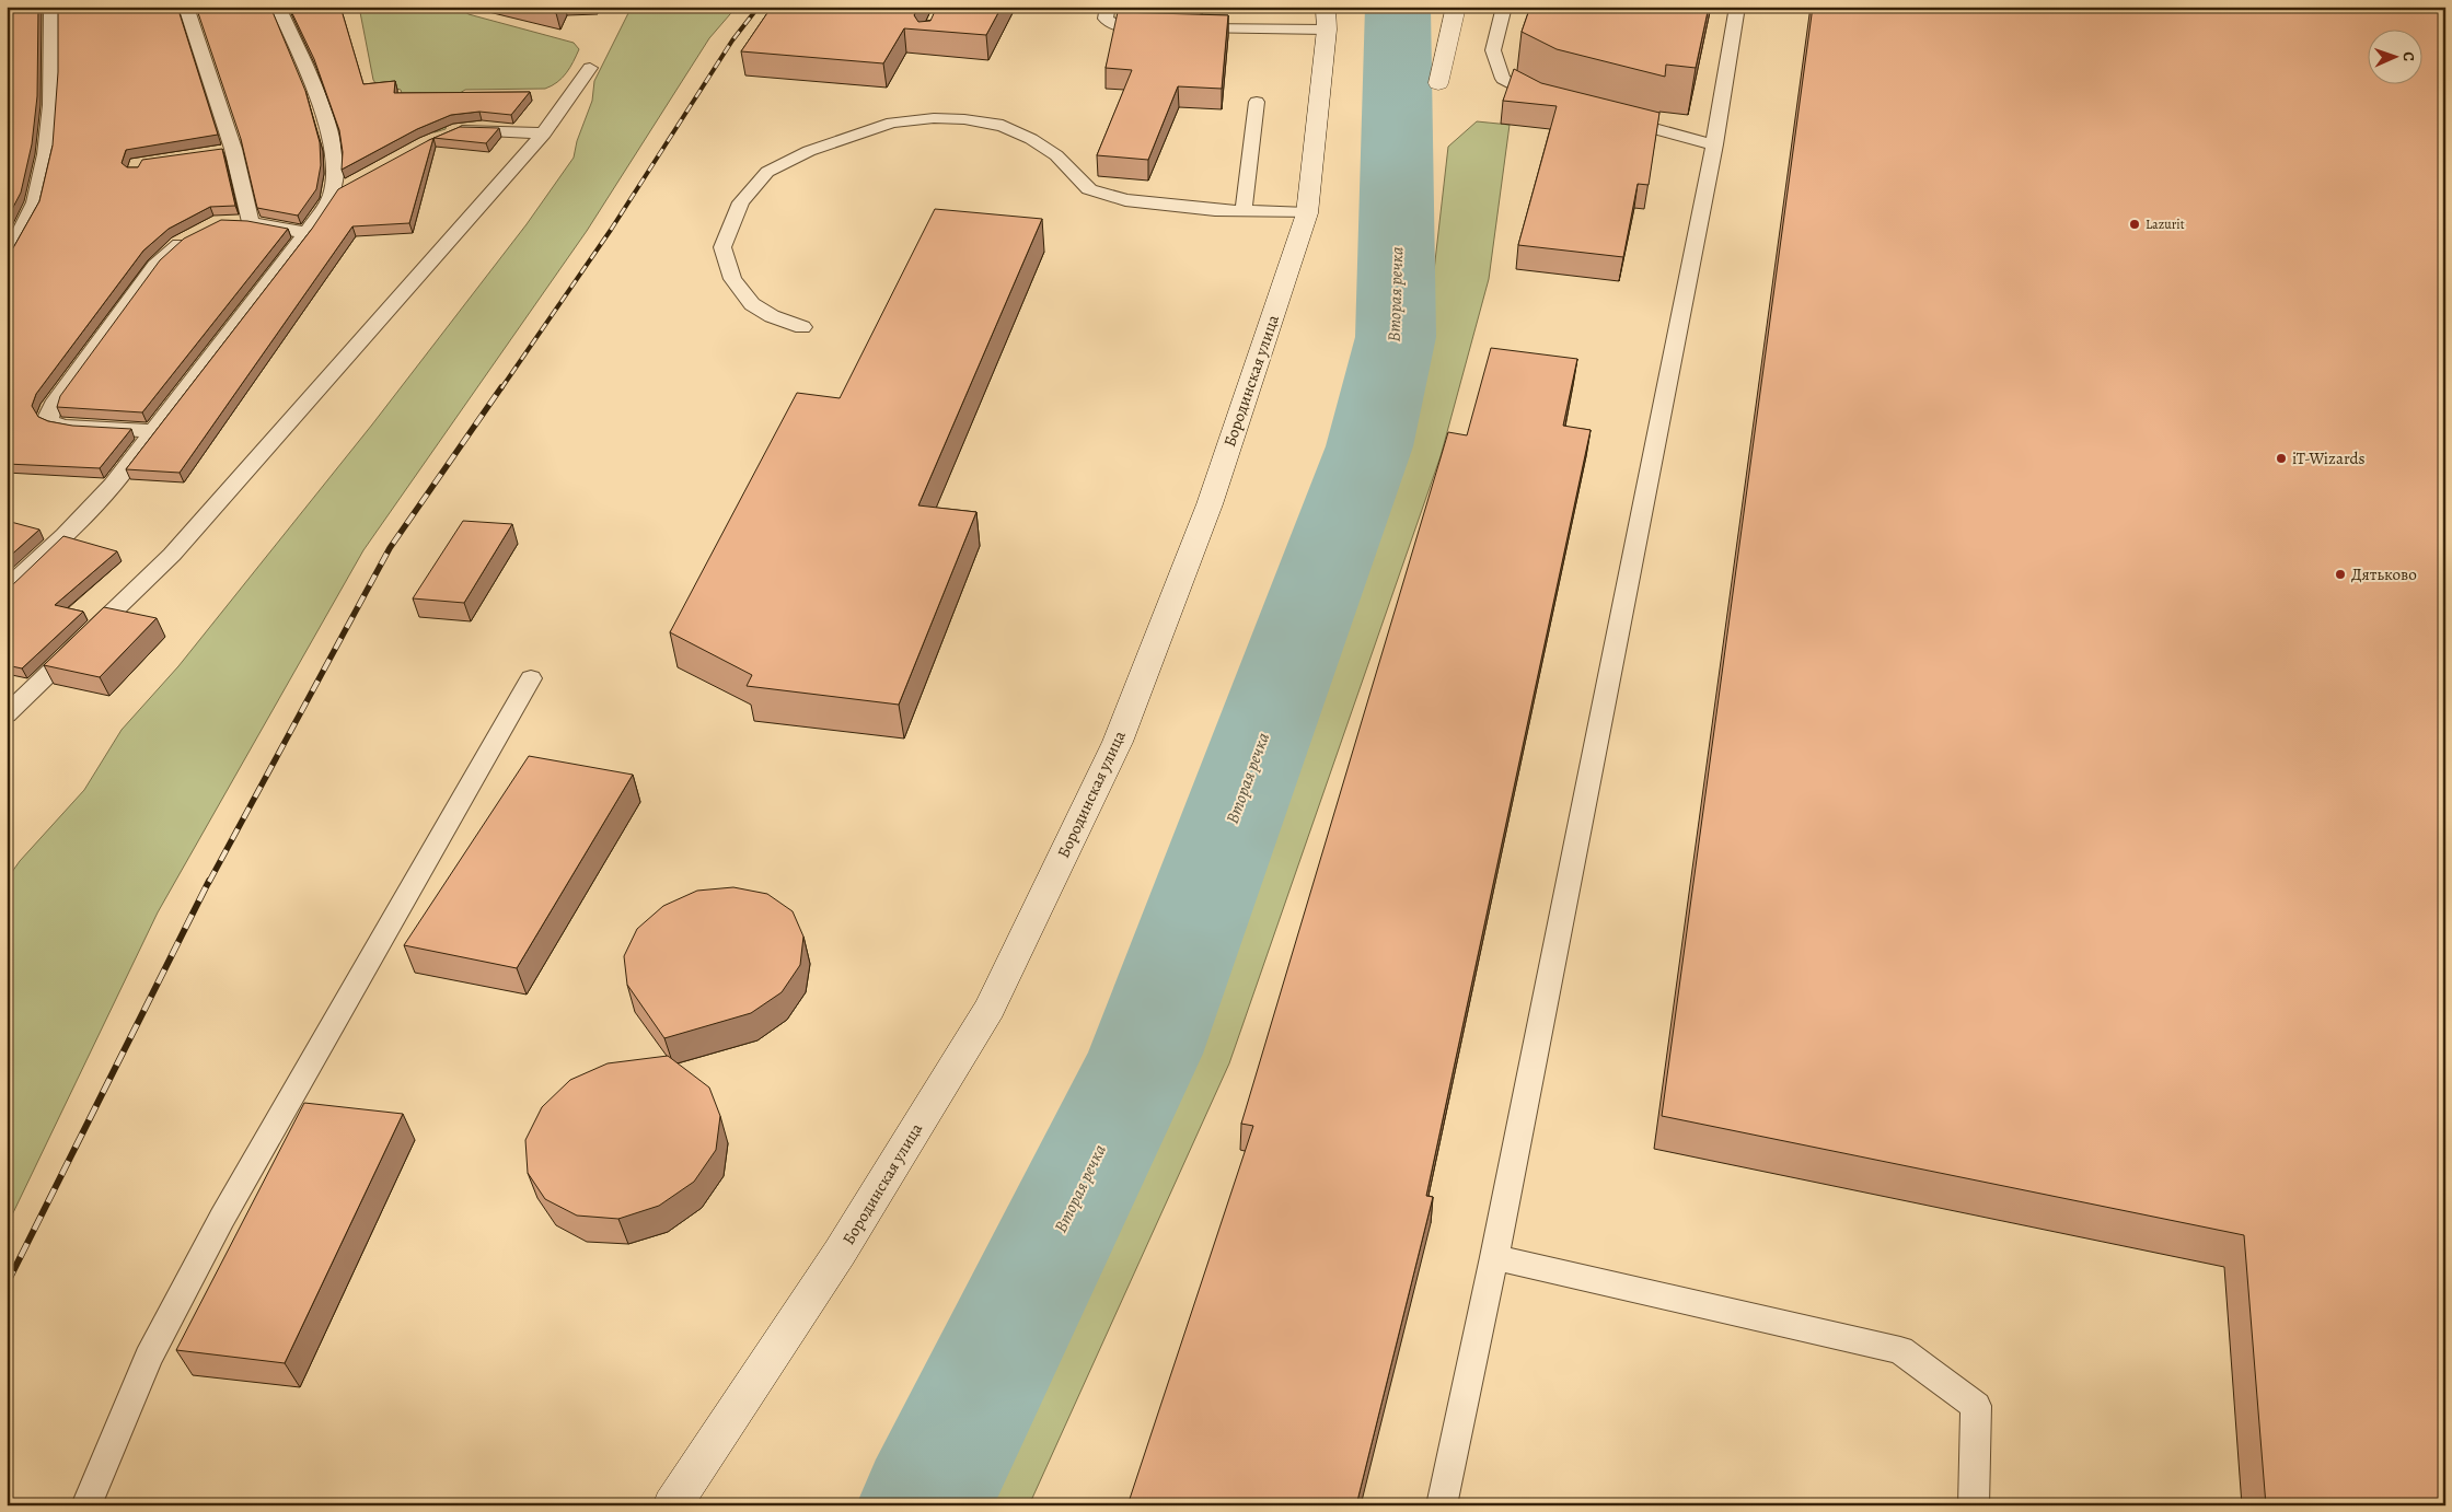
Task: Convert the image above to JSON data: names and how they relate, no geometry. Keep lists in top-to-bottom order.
{
  "streets": {
    "main road": ["Бородинская улица"]
  },
  "water": ["Вторая речка"],
  "places": ["Lazurit", "iT-Wizards", "Дятьково"],
  "north": "right"
}
